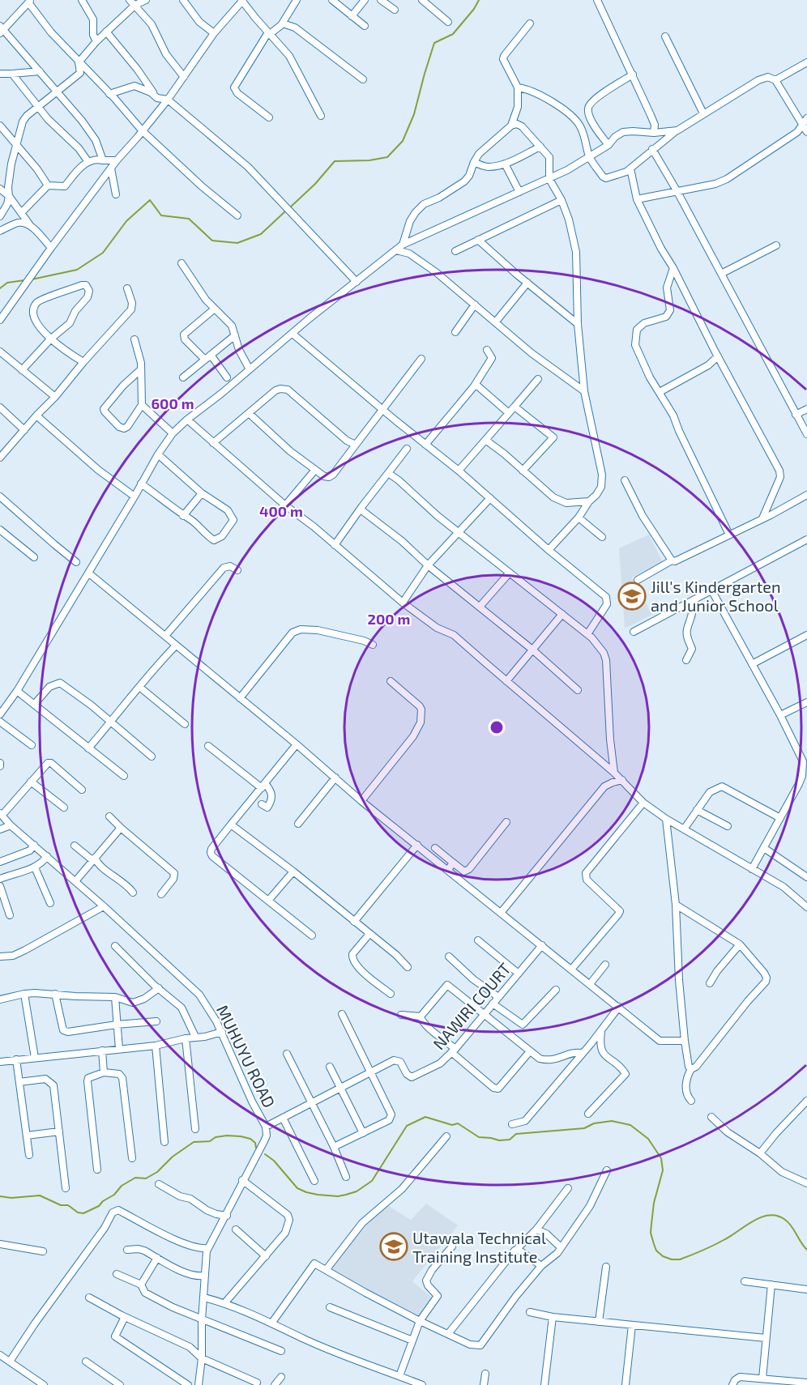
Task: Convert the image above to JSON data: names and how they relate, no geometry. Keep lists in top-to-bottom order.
{
  "streets": {
    "street": ["NAWIRI COURT", "MUHUYU ROAD"]
  },
  "crossings": [
    ["NAWIRI COURT", "MUHUYU ROAD"]
  ],
  "places": {
    "school or university": ["Jill's Kindergarten and Junior School", "Utawala Technical Training Institute"]
  },
  "rings": ["600 m", "400 m", "200 m"]
}
